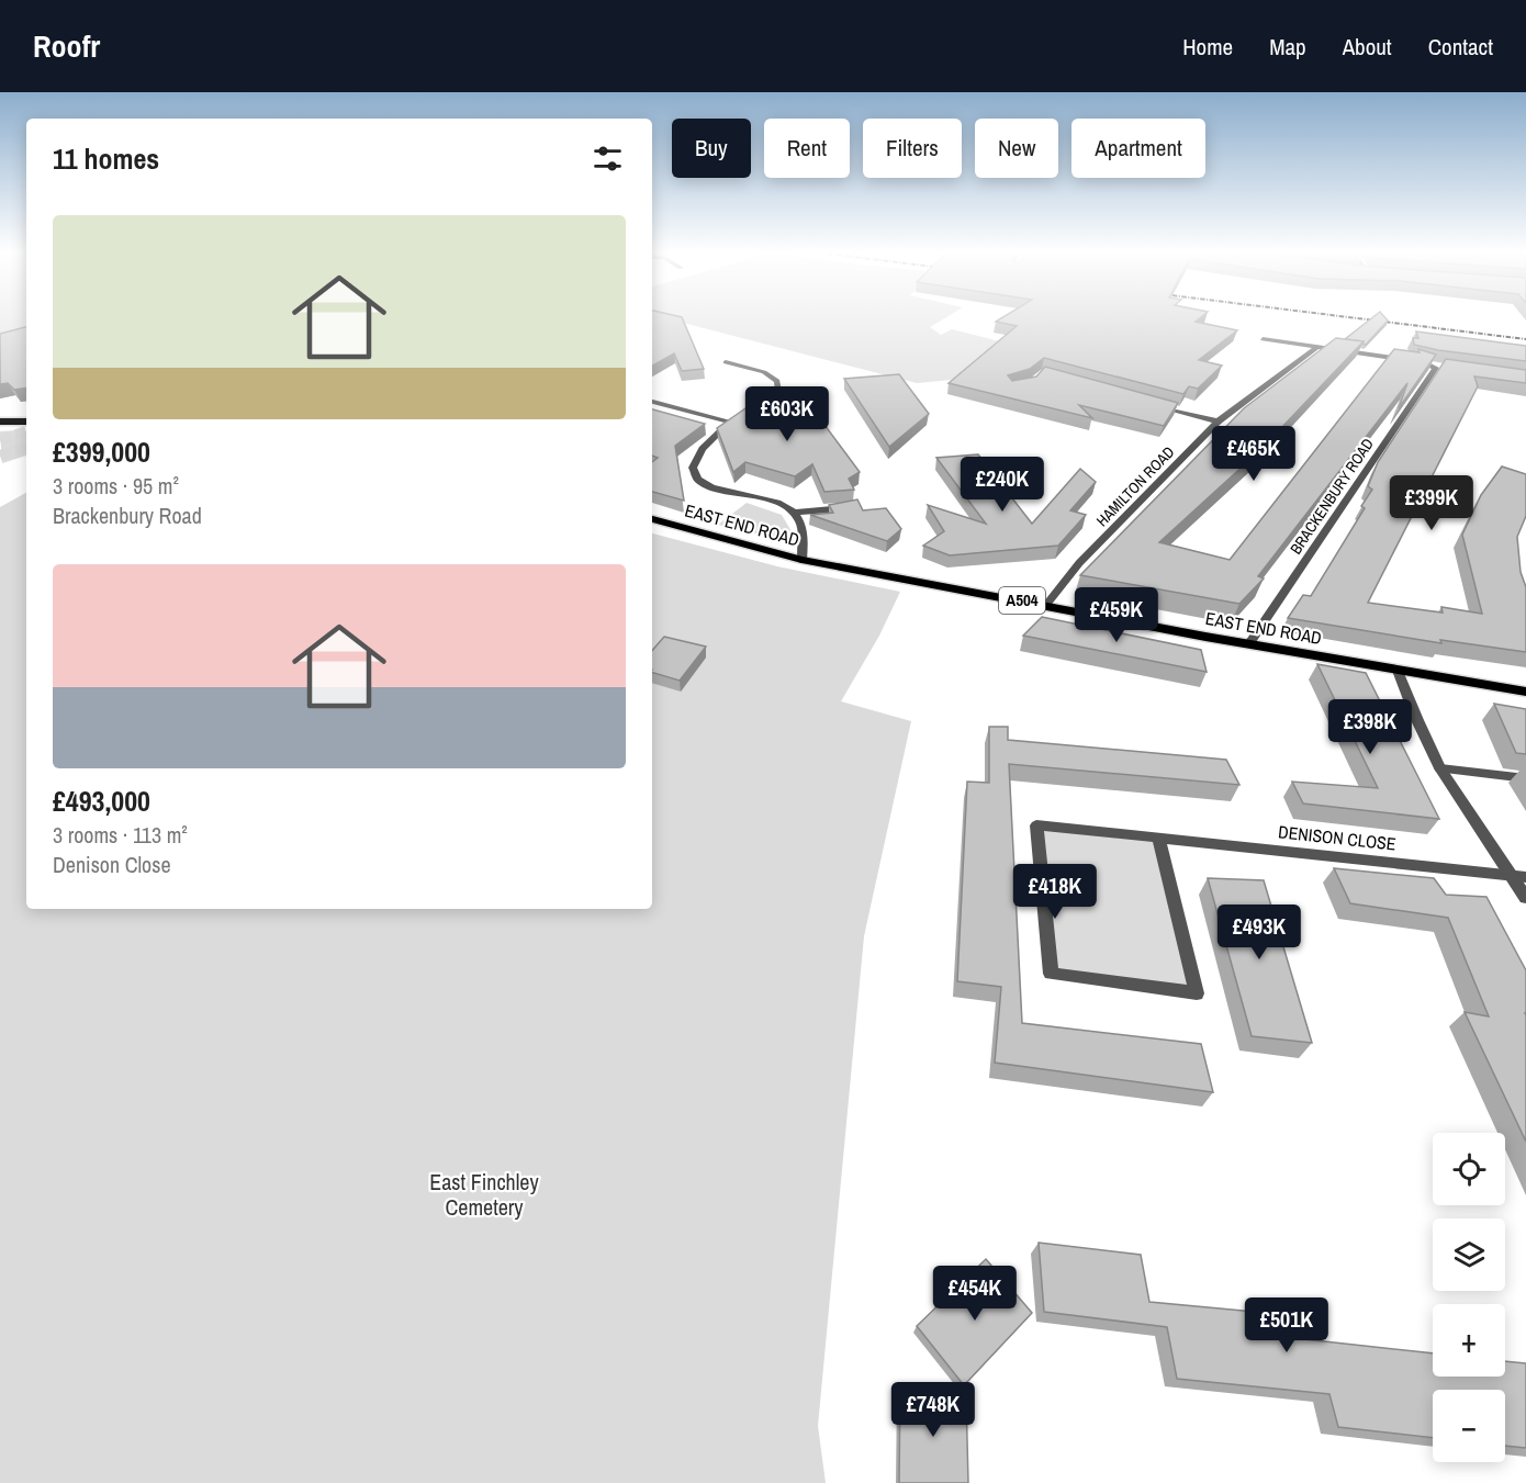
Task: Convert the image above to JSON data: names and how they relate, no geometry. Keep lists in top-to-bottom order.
{
  "streets": {
    "main road": ["EAST END ROAD", "A504"],
    "street": ["HAMILTON ROAD", "BRACKENBURY ROAD", "DENISON CLOSE"]
  },
  "crossings": [
    ["HAMILTON ROAD", "BRACKENBURY ROAD"],
    ["HAMILTON ROAD", "EAST END ROAD"],
    ["BRACKENBURY ROAD", "EAST END ROAD"]
  ],
  "parks": ["East Finchley Cemetery"],
  "page": {
    "header": "Roofr",
    "nav": [
      "Home",
      "Map",
      "About",
      "Contact"
    ],
    "chip": [
      "Buy",
      "Rent",
      "Filters",
      "New",
      "Apartment"
    ],
    "heading": "11 homes",
    "list": [
      {
        "name": "£399,000",
        "note": "3 rooms · 95 m² · Brackenbury Road"
      },
      {
        "name": "£493,000",
        "note": "3 rooms · 113 m² · Denison Close"
      }
    ],
    "price": [
      "£603K",
      "£465K",
      "£240K",
      "£399K",
      "£459K",
      "£398K",
      "£418K",
      "£493K",
      "£454K",
      "£501K",
      "£748K"
    ],
    "map_buttons": ["+", "−"]
  }
}
